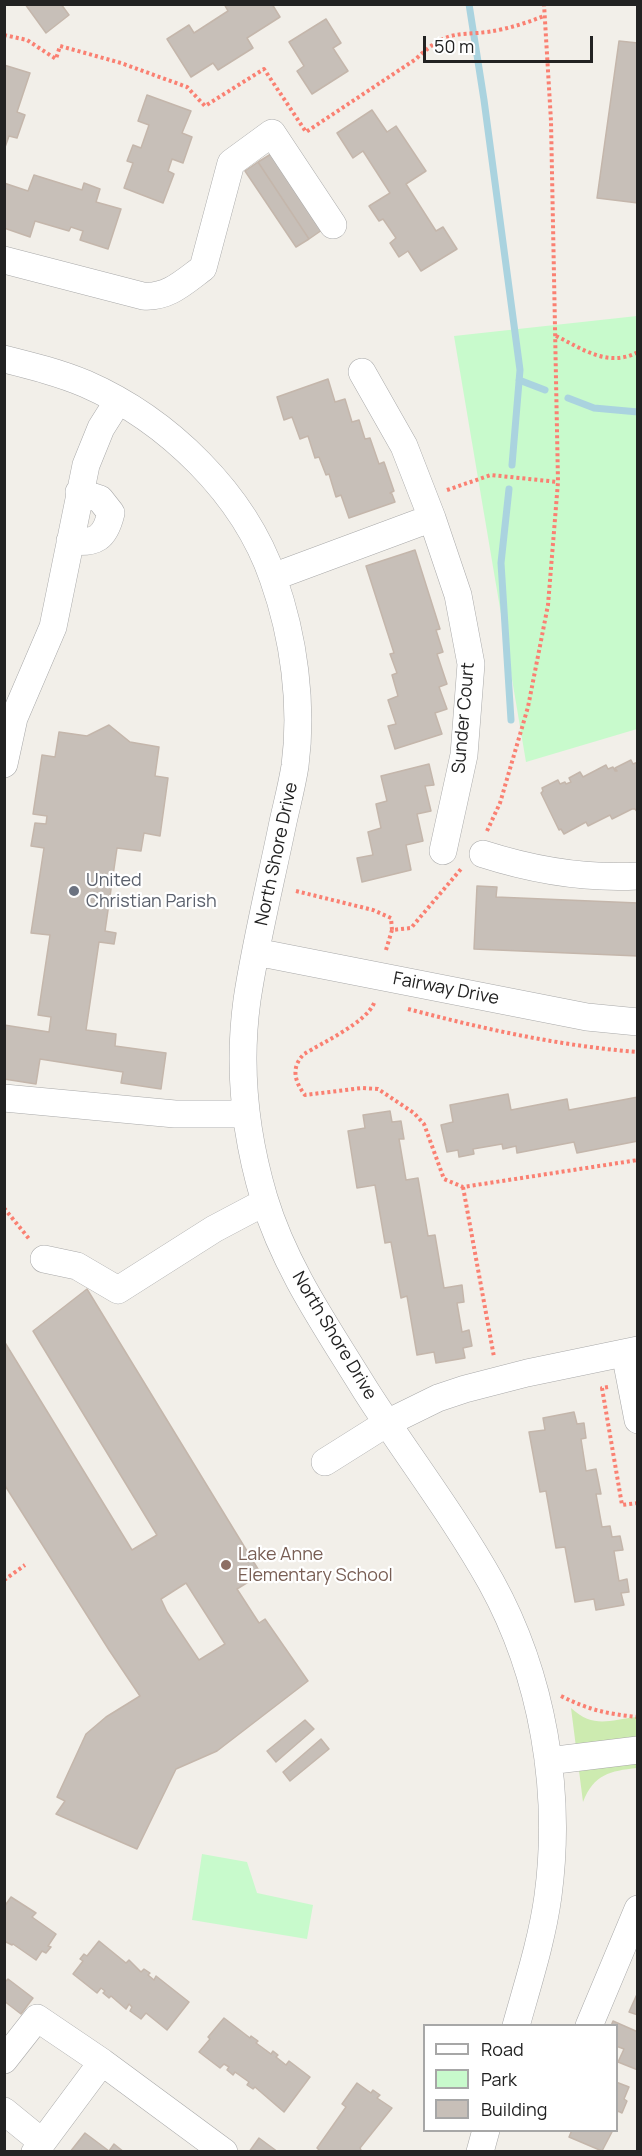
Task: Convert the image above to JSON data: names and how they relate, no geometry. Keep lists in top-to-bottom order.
{
  "streets": {
    "street": ["Sunder Court", "North Shore Drive", "Fairway Drive"]
  },
  "crossings": [
    ["North Shore Drive", "Fairway Drive"]
  ],
  "places": ["United Christian Parish", "Lake Anne Elementary School"],
  "legend": ["Road", "Park", "Building"],
  "scale_bar": "50 m"
}
